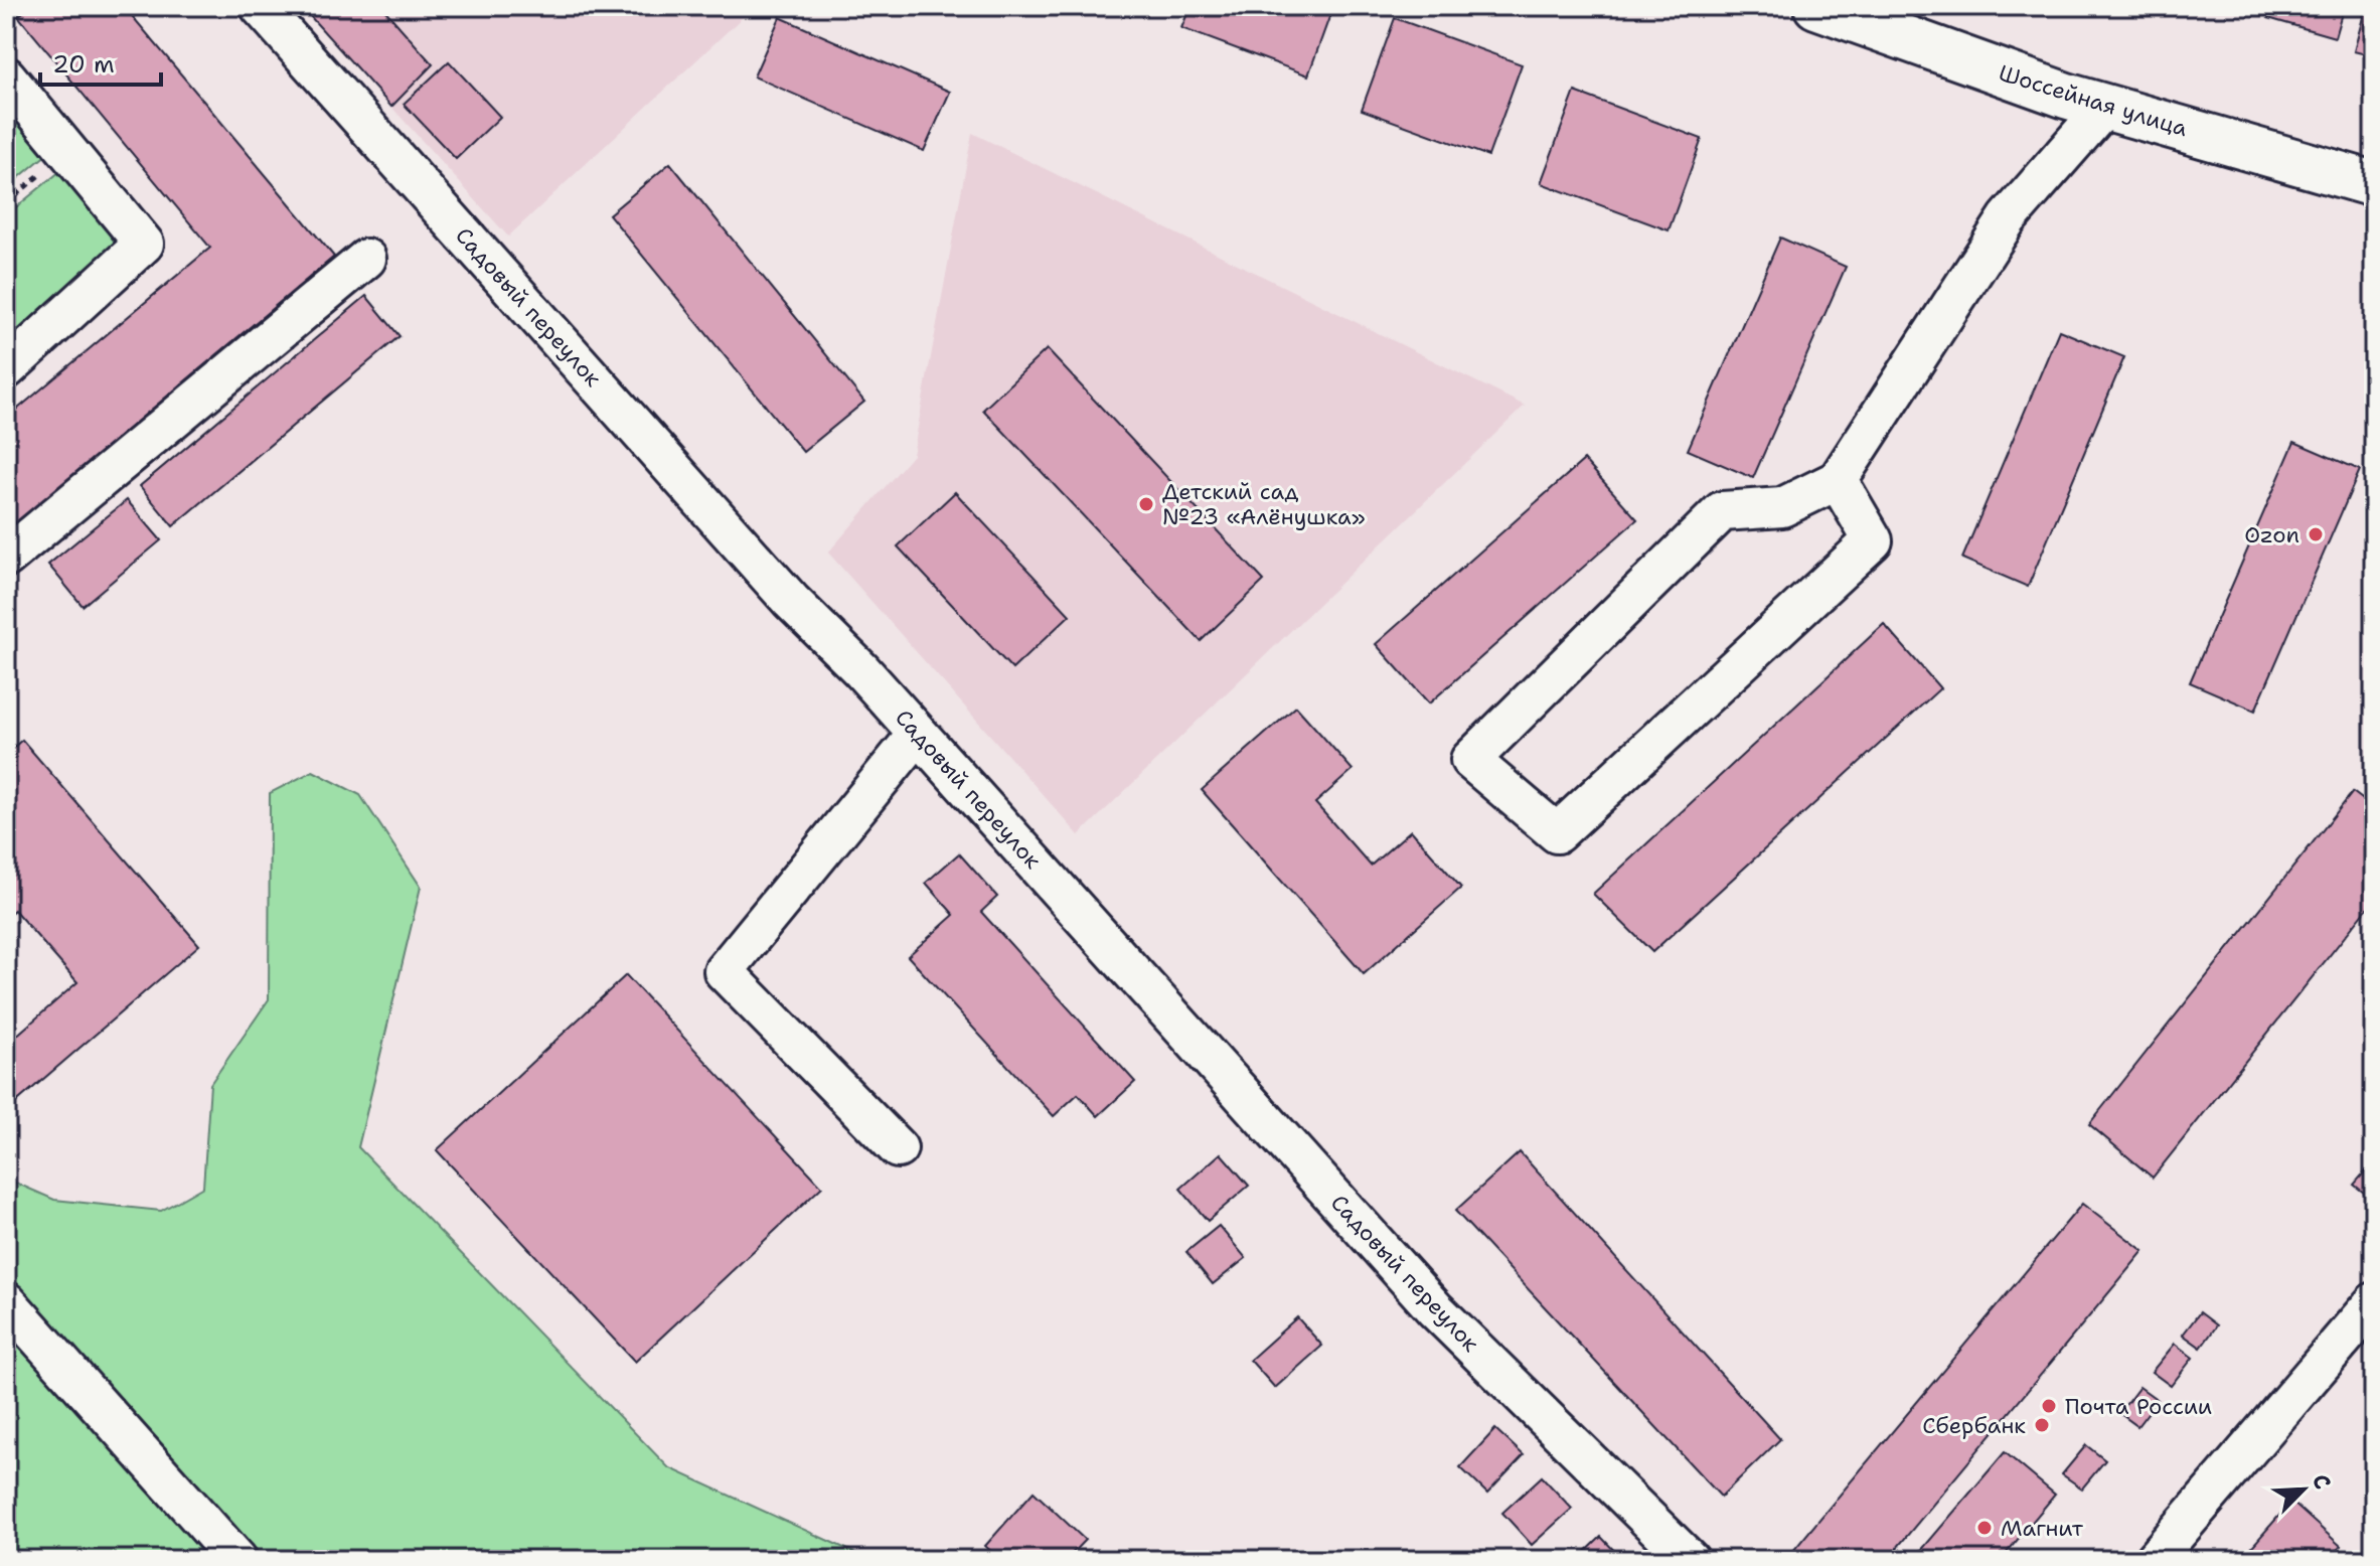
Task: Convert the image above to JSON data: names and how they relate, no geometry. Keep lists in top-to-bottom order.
{
  "streets": {
    "main road": ["Шоссейная улица"],
    "street": ["Садовый переулок"]
  },
  "places": [
    "Детский сад №23 «Алёнушка»",
    "Ozon",
    "Почта России",
    "Сбербанк",
    "Магнит"
  ],
  "scale_bar": "20 m",
  "north": "top right"
}
